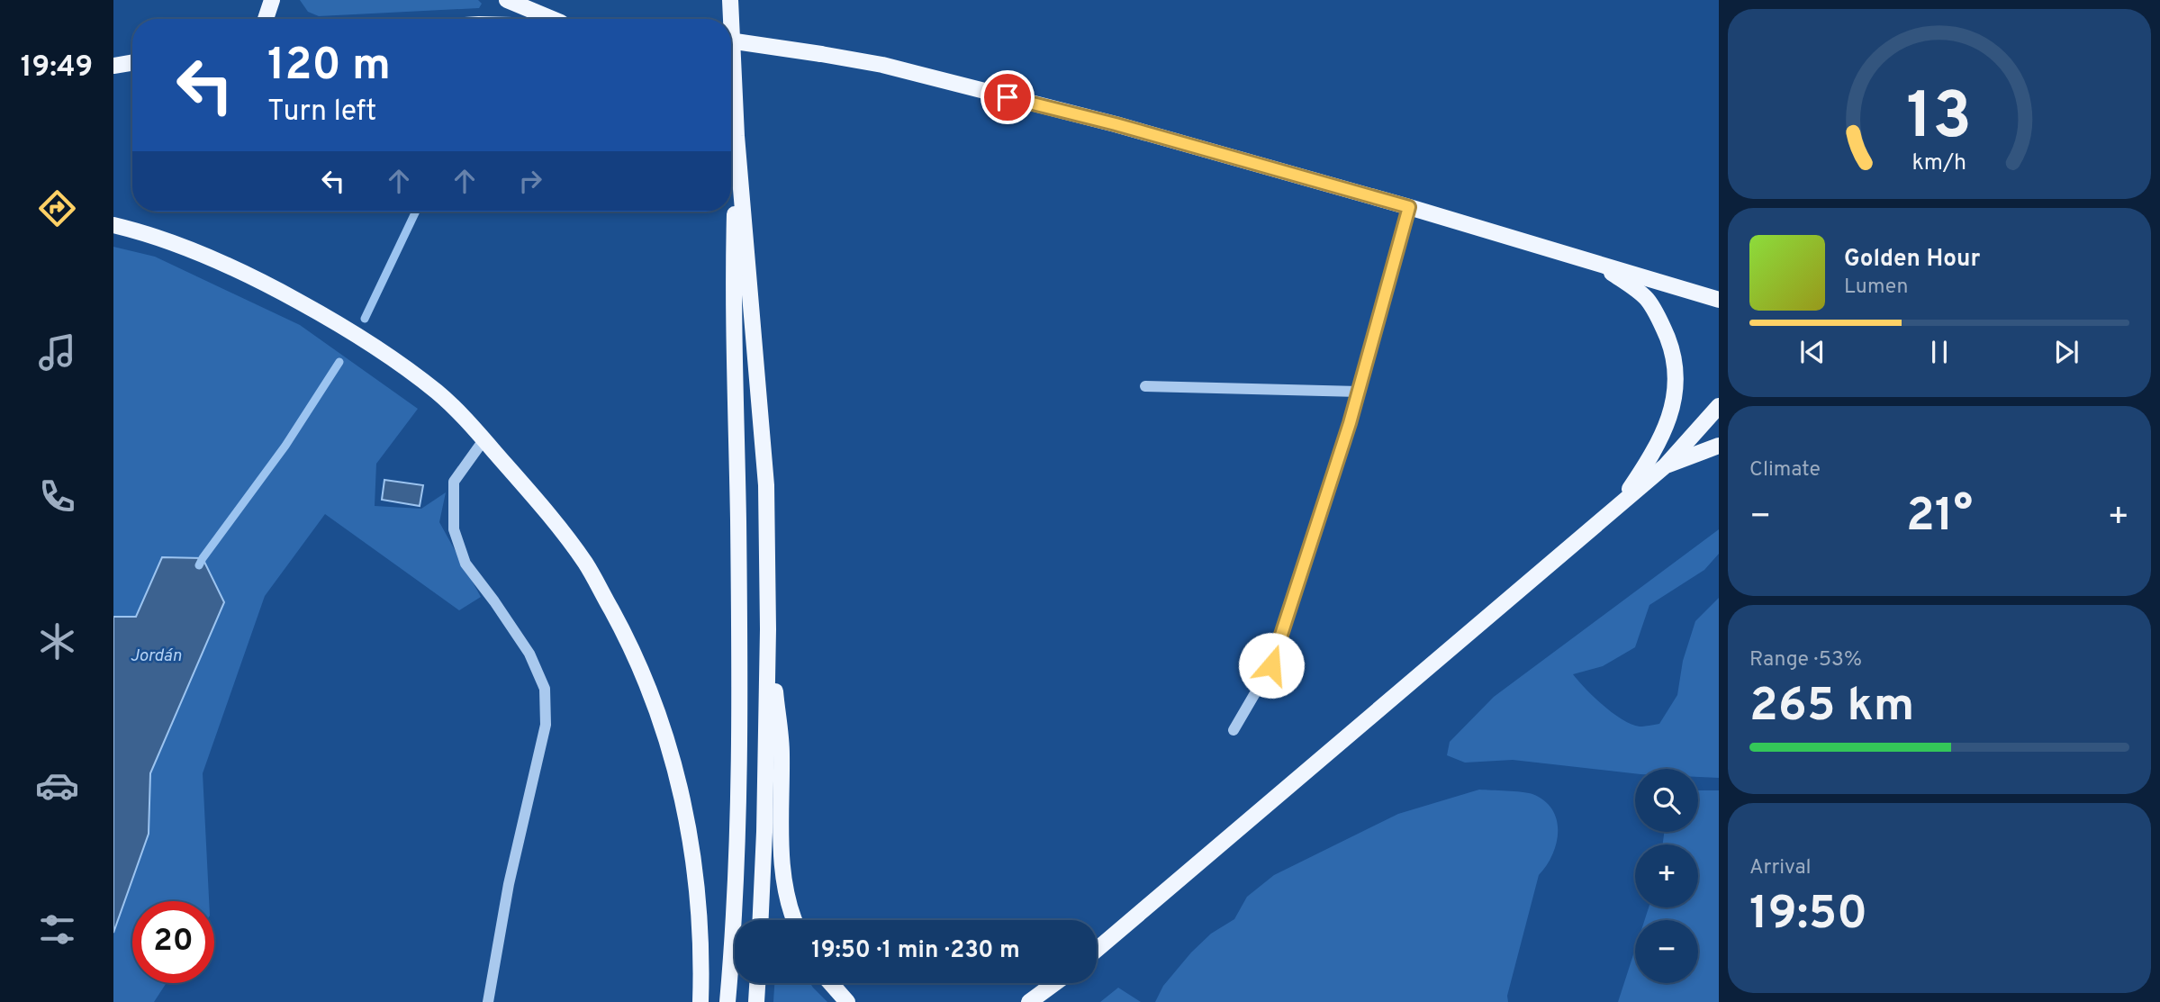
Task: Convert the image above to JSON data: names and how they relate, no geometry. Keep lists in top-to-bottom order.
{
  "water": ["Jordán"],
  "page": {
    "tabs": "19:49",
    "turn": ["120 m", "Turn left"],
    "song": ["Golden Hour", "Lumen"],
    "tile": [
      "Climate",
      ["Range · 53%", "265 km"],
      ["Arrival", "19:50"]
    ],
    "heat": ["−", "21°", "+"],
    "map_buttons": ["+", "−"],
    "limit": "20",
    "trip": "19:50 · 1 min · 230 m",
    "gauge": ["13", "km/h"]
  }
}
